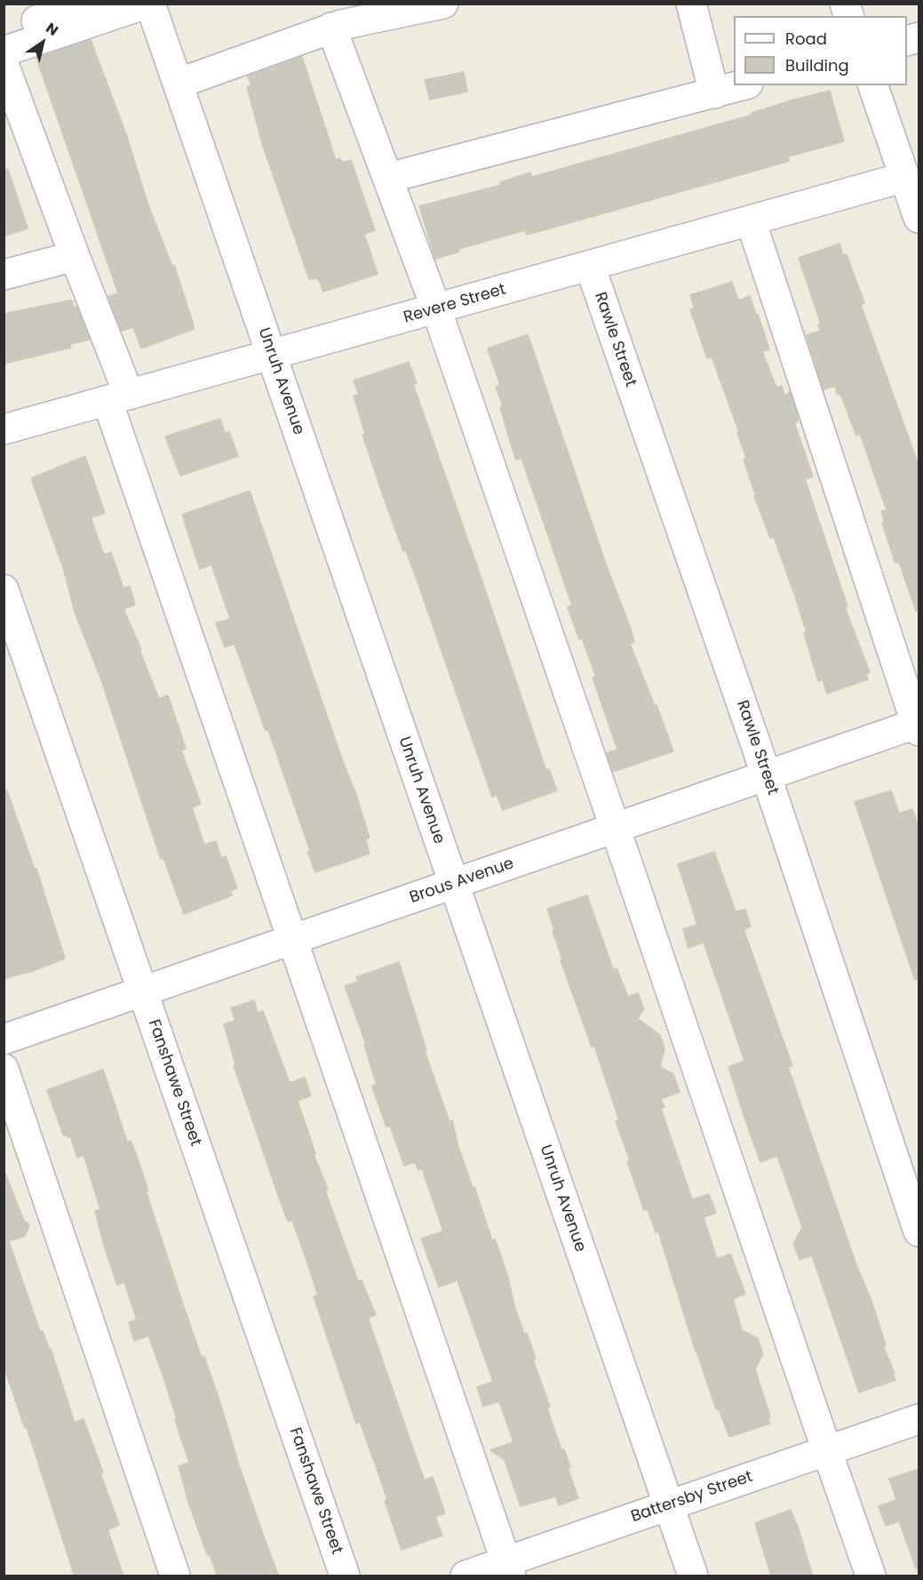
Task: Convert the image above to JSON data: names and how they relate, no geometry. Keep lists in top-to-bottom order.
{
  "streets": {
    "street": [
      "Revere Street",
      "Rawle Street",
      "Unruh Avenue",
      "Brous Avenue",
      "Fanshawe Street",
      "Battersby Street"
    ]
  },
  "crossings": [
    ["Revere Street", "Rawle Street"],
    ["Revere Street", "Unruh Avenue"],
    ["Rawle Street", "Brous Avenue"],
    ["Unruh Avenue", "Brous Avenue"],
    ["Unruh Avenue", "Battersby Street"],
    ["Brous Avenue", "Fanshawe Street"]
  ],
  "legend": ["Road", "Building"],
  "north": "top right"
}
